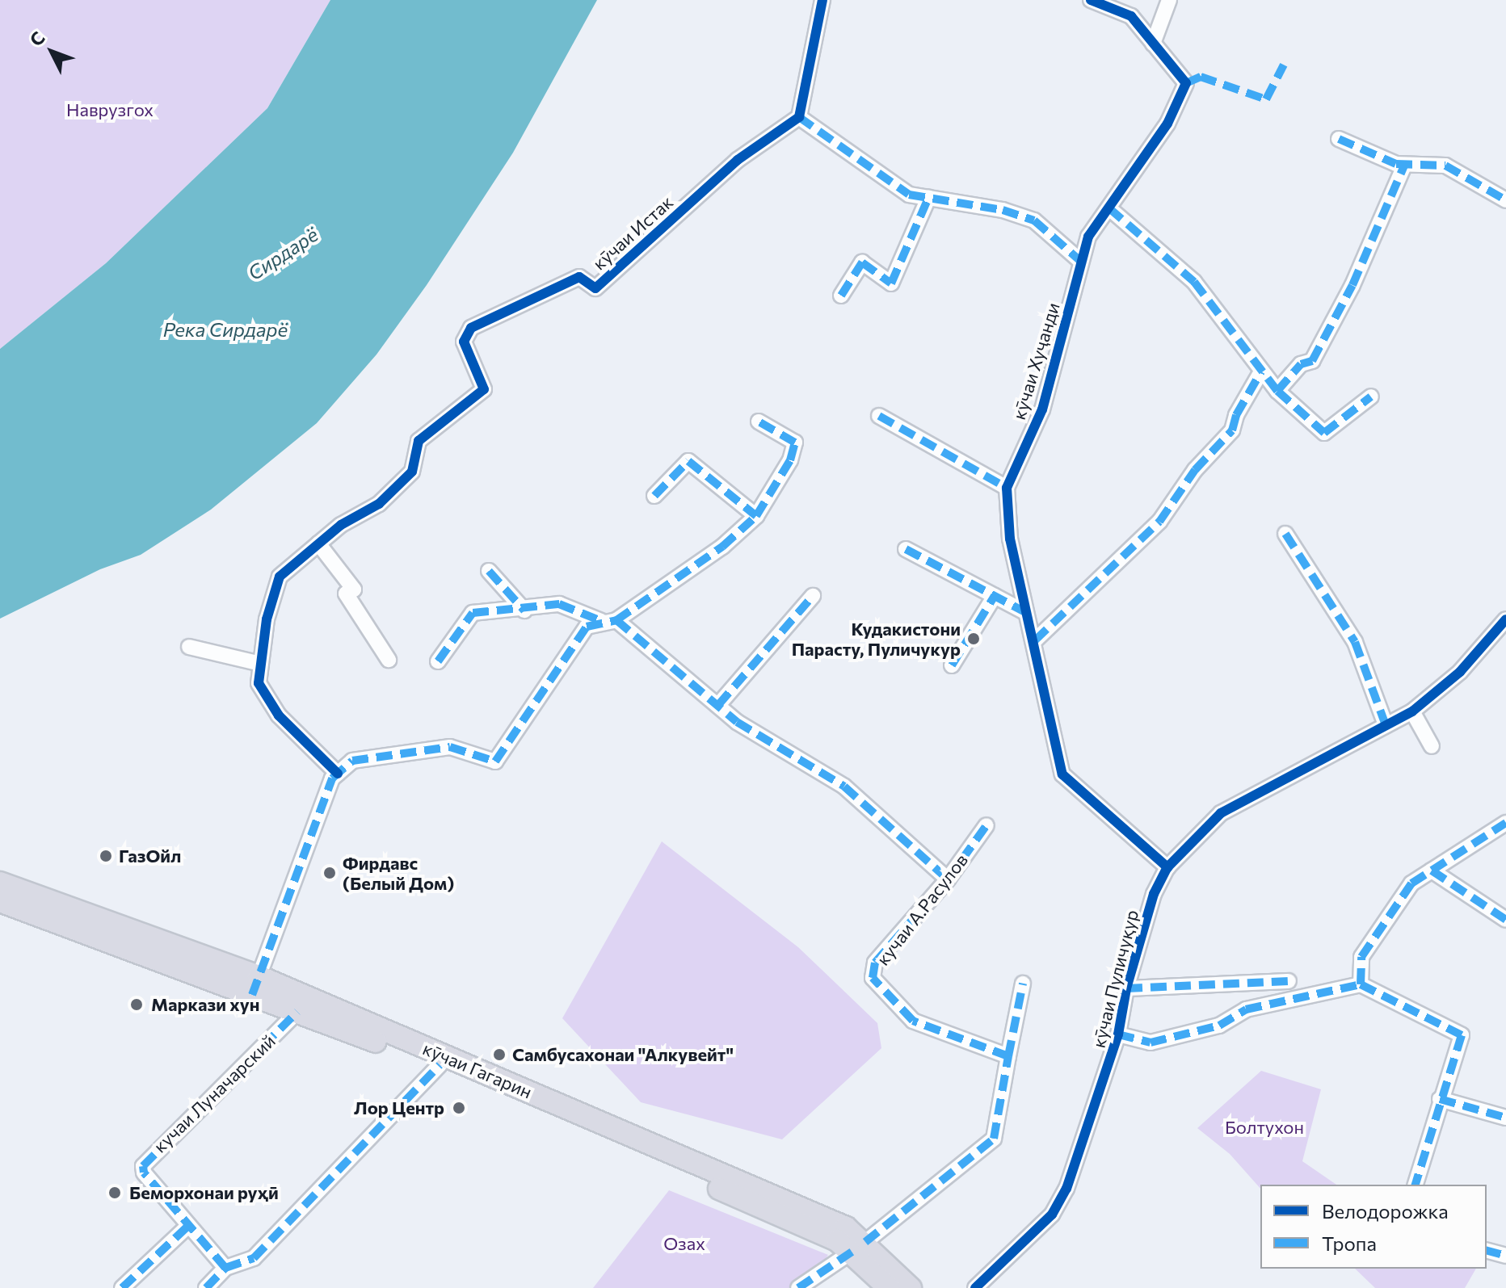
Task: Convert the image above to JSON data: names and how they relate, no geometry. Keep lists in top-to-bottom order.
{
  "streets": {
    "highway": ["кӯчаи Гагарин"],
    "street": [
      "кӯчаи Истак",
      "кӯчаи Хуҷанди",
      "кучаи А.Расулов",
      "кӯчаи Пуличуқур",
      "кучаи Луначарский"
    ]
  },
  "crossings": [
    ["кӯчаи Хуҷанди", "кӯчаи Пуличуқур"],
    ["кӯчаи Гагарин", "кучаи Луначарский"]
  ],
  "water": ["Сирдарё", "Река Сирдарё"],
  "parks": ["Наврузгох", "Болтухон", "Озах"],
  "places": [
    "Кудакистони Парасту, Пуличукур",
    "ГазОйл",
    "Фирдавс (Белый Дом)",
    "Маркази хун",
    "Самбусахонаи \"Алкувейт\"",
    "Лор Центр",
    "Беморхонаи руҳӣ"
  ],
  "legend": ["Велодорожка", "Тропа"],
  "north": "top left"
}
